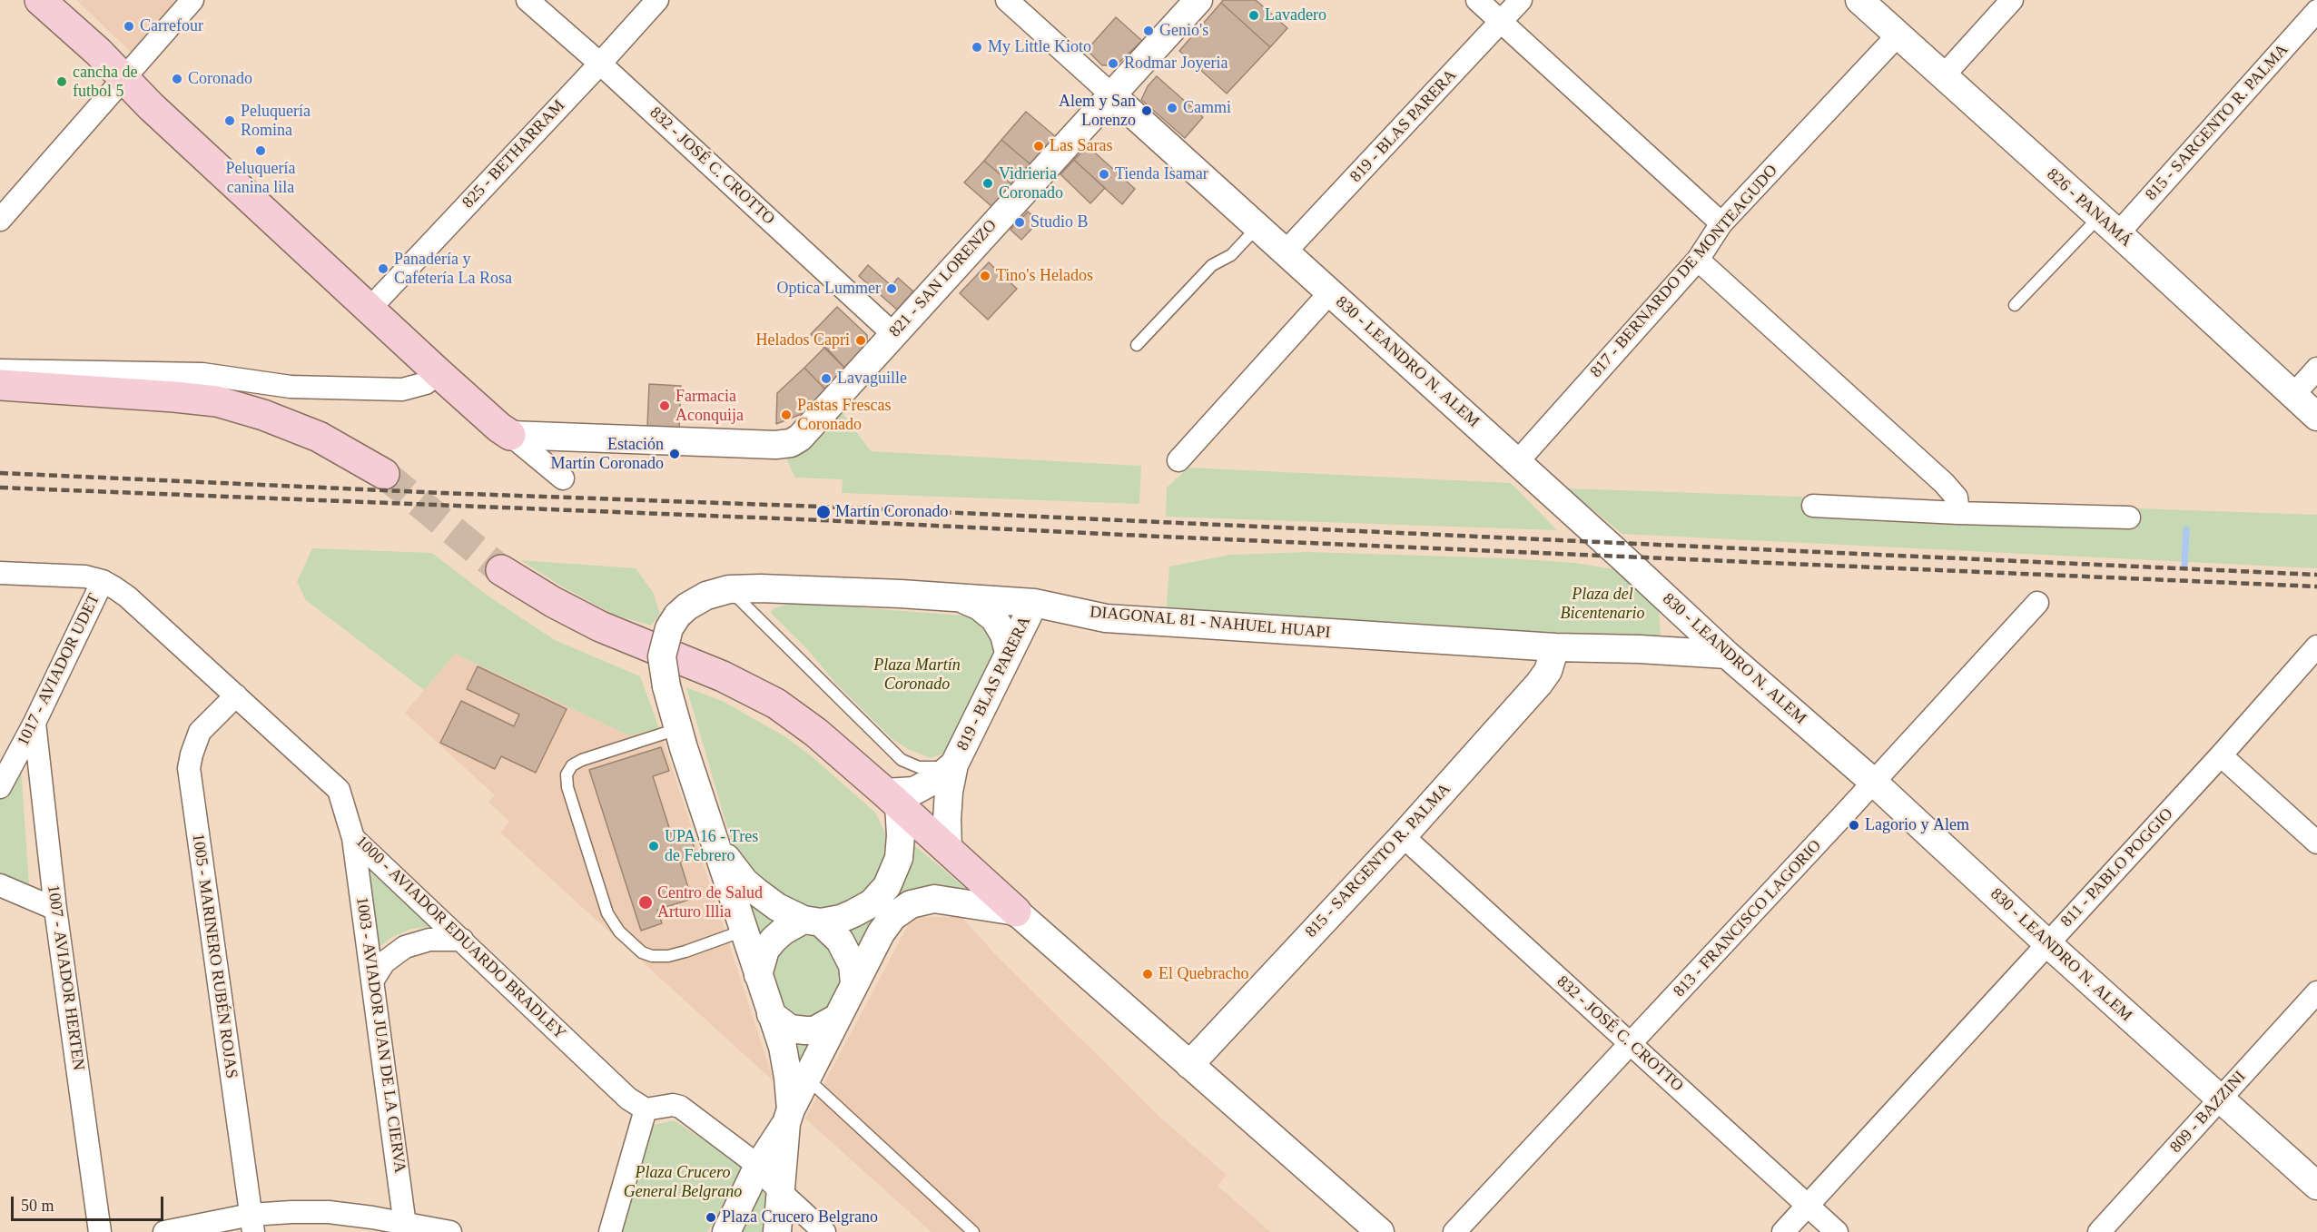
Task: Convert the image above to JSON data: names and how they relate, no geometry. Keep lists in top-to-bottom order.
{
  "streets": {
    "street": [
      "815 - SARGENTO R. PALMA",
      "819 - BLAS PARERA",
      "825 - BETHARRAM",
      "832 - JOSÉ C. CROTTO",
      "826 - PANAMÁ",
      "817 - BERNARDO DE MONTEAGUDO",
      "821 - SAN LORENZO",
      "830 - LEANDRO N. ALEM",
      "DIAGONAL 81 - NAHUEL HUAPI",
      "1017 - AVIADOR UDET",
      "811 - PABLO POGGIO",
      "813 - FRANCISCO LAGORIO",
      "1000 - AVIADOR EDUARDO BRADLEY",
      "1005 - MARINERO RUBÉN ROJAS",
      "1007 - AVIADOR HERTEN",
      "1003 - AVIADOR JUAN DE LA CIERVA",
      "809 - BAZZINI"
    ]
  },
  "crossings": [
    ["815 - SARGENTO R. PALMA", "832 - JOSÉ C. CROTTO"],
    ["815 - SARGENTO R. PALMA", "826 - PANAMÁ"],
    ["815 - SARGENTO R. PALMA", "DIAGONAL 81 - NAHUEL HUAPI"],
    ["819 - BLAS PARERA", "830 - LEANDRO N. ALEM"],
    ["819 - BLAS PARERA", "DIAGONAL 81 - NAHUEL HUAPI"],
    ["825 - BETHARRAM", "832 - JOSÉ C. CROTTO"],
    ["832 - JOSÉ C. CROTTO", "821 - SAN LORENZO"],
    ["832 - JOSÉ C. CROTTO", "811 - PABLO POGGIO"],
    ["832 - JOSÉ C. CROTTO", "813 - FRANCISCO LAGORIO"],
    ["826 - PANAMÁ", "817 - BERNARDO DE MONTEAGUDO"],
    ["817 - BERNARDO DE MONTEAGUDO", "830 - LEANDRO N. ALEM"],
    ["821 - SAN LORENZO", "830 - LEANDRO N. ALEM"],
    ["830 - LEANDRO N. ALEM", "DIAGONAL 81 - NAHUEL HUAPI"],
    ["830 - LEANDRO N. ALEM", "811 - PABLO POGGIO"],
    ["830 - LEANDRO N. ALEM", "813 - FRANCISCO LAGORIO"],
    ["830 - LEANDRO N. ALEM", "809 - BAZZINI"],
    ["1017 - AVIADOR UDET", "1000 - AVIADOR EDUARDO BRADLEY"],
    ["1017 - AVIADOR UDET", "1007 - AVIADOR HERTEN"],
    ["1000 - AVIADOR EDUARDO BRADLEY", "1005 - MARINERO RUBÉN ROJAS"],
    ["1000 - AVIADOR EDUARDO BRADLEY", "1003 - AVIADOR JUAN DE LA CIERVA"]
  ],
  "parks": ["Plaza del Bicentenario", "Plaza Martín Coronado", "Plaza Crucero General Belgrano"],
  "places": [
    "Lavadero",
    "Carrefour",
    "Genio's",
    "My Little Kioto",
    "Rodmar Joyeria",
    "Coronado",
    "cancha de futbol 5",
    "Cammi",
    "Alem y San Lorenzo",
    "Peluquería Romina",
    "Las Saras",
    "Peluquería canina lila",
    "Tienda Isamar",
    "Vidrieria Coronado",
    "Studio B",
    "Panadería y Cafetería La Rosa",
    "Tino's Helados",
    "Optica Lummer",
    "Helados Capri",
    "Lavaguille",
    "Farmacia Aconquija",
    "Pastas Frescas Coronado",
    "Estación Martín Coronado",
    "Martín Coronado",
    "Lagorio y Alem",
    "UPA 16 - Tres de Febrero",
    "Centro de Salud Arturo Illia",
    "El Quebracho",
    "Plaza Crucero Belgrano"
  ],
  "scale_bar": "50 m"
}
